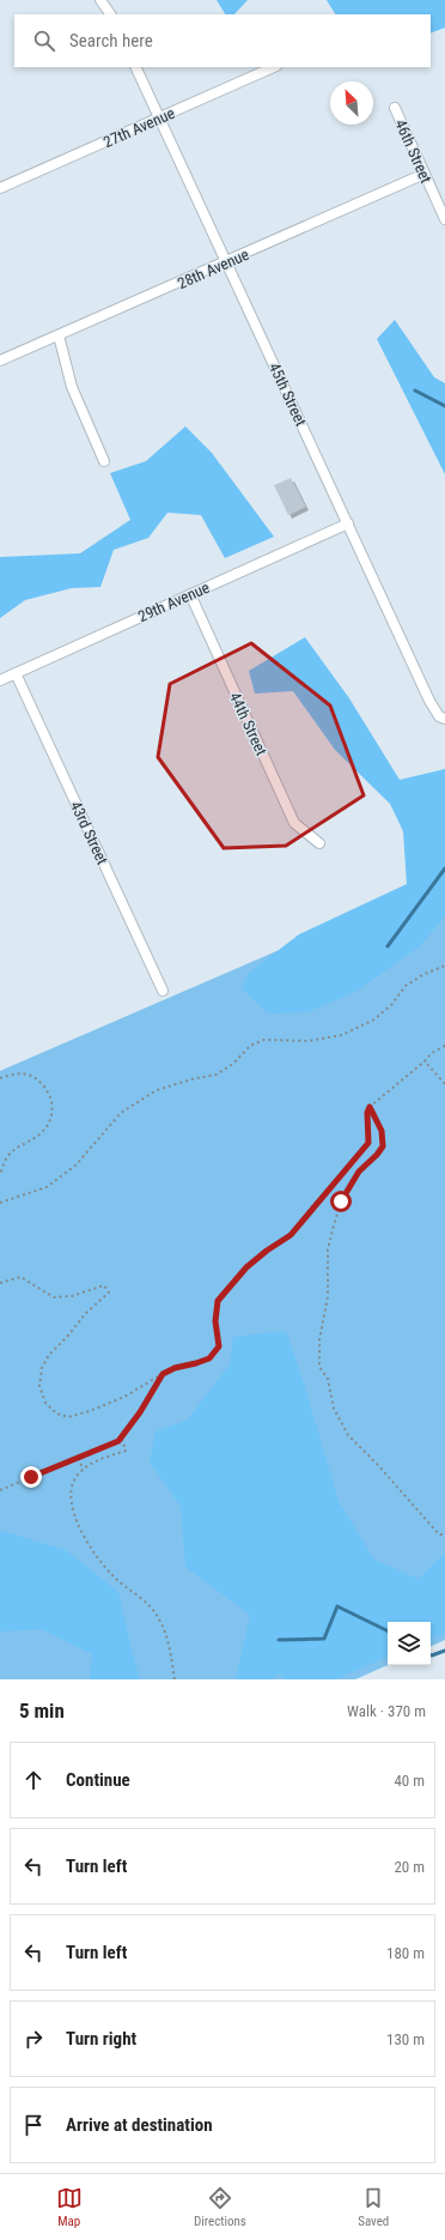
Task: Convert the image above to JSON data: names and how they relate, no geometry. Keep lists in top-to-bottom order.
{
  "streets": {
    "street": [
      "27th Avenue",
      "46th Street",
      "28th Avenue",
      "45th Street",
      "29th Avenue",
      "44th Street",
      "43rd Street"
    ]
  },
  "crossings": [
    ["27th Avenue", "45th Street"],
    ["46th Street", "28th Avenue"],
    ["28th Avenue", "45th Street"],
    ["45th Street", "29th Avenue"],
    ["29th Avenue", "44th Street"],
    ["29th Avenue", "43rd Street"]
  ],
  "north": "top left",
  "page": {
    "search": "Search here",
    "heading": ["5 min", "Walk · 370 m"],
    "list": [
      ["Continue", "40 m"],
      ["Turn left", "20 m"],
      ["Turn left", "180 m"],
      ["Turn right", "130 m"],
      "Arrive at destination"
    ],
    "nav": ["Map", "Directions", "Saved"]
  }
}
